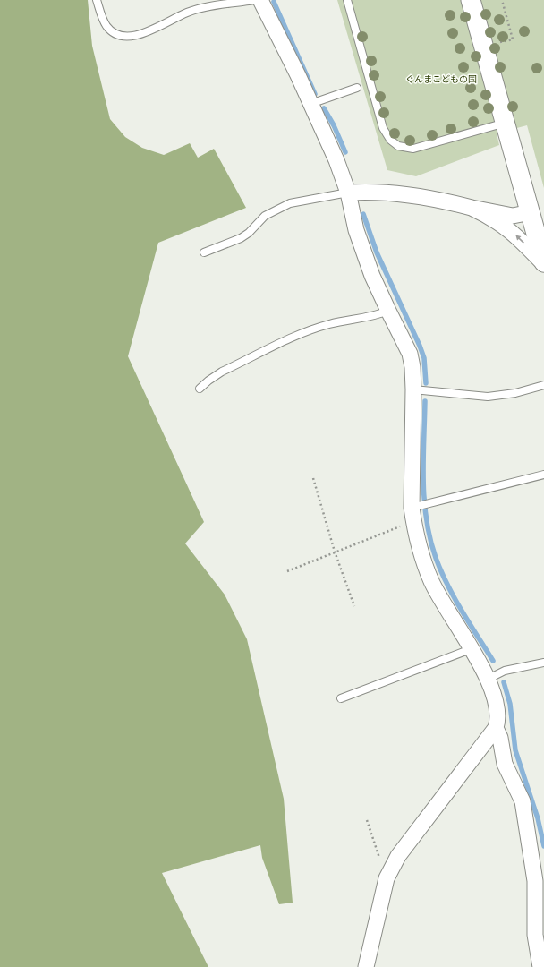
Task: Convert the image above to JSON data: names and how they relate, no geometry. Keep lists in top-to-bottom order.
{
  "parks": ["ぐんまこどもの国"]
}
